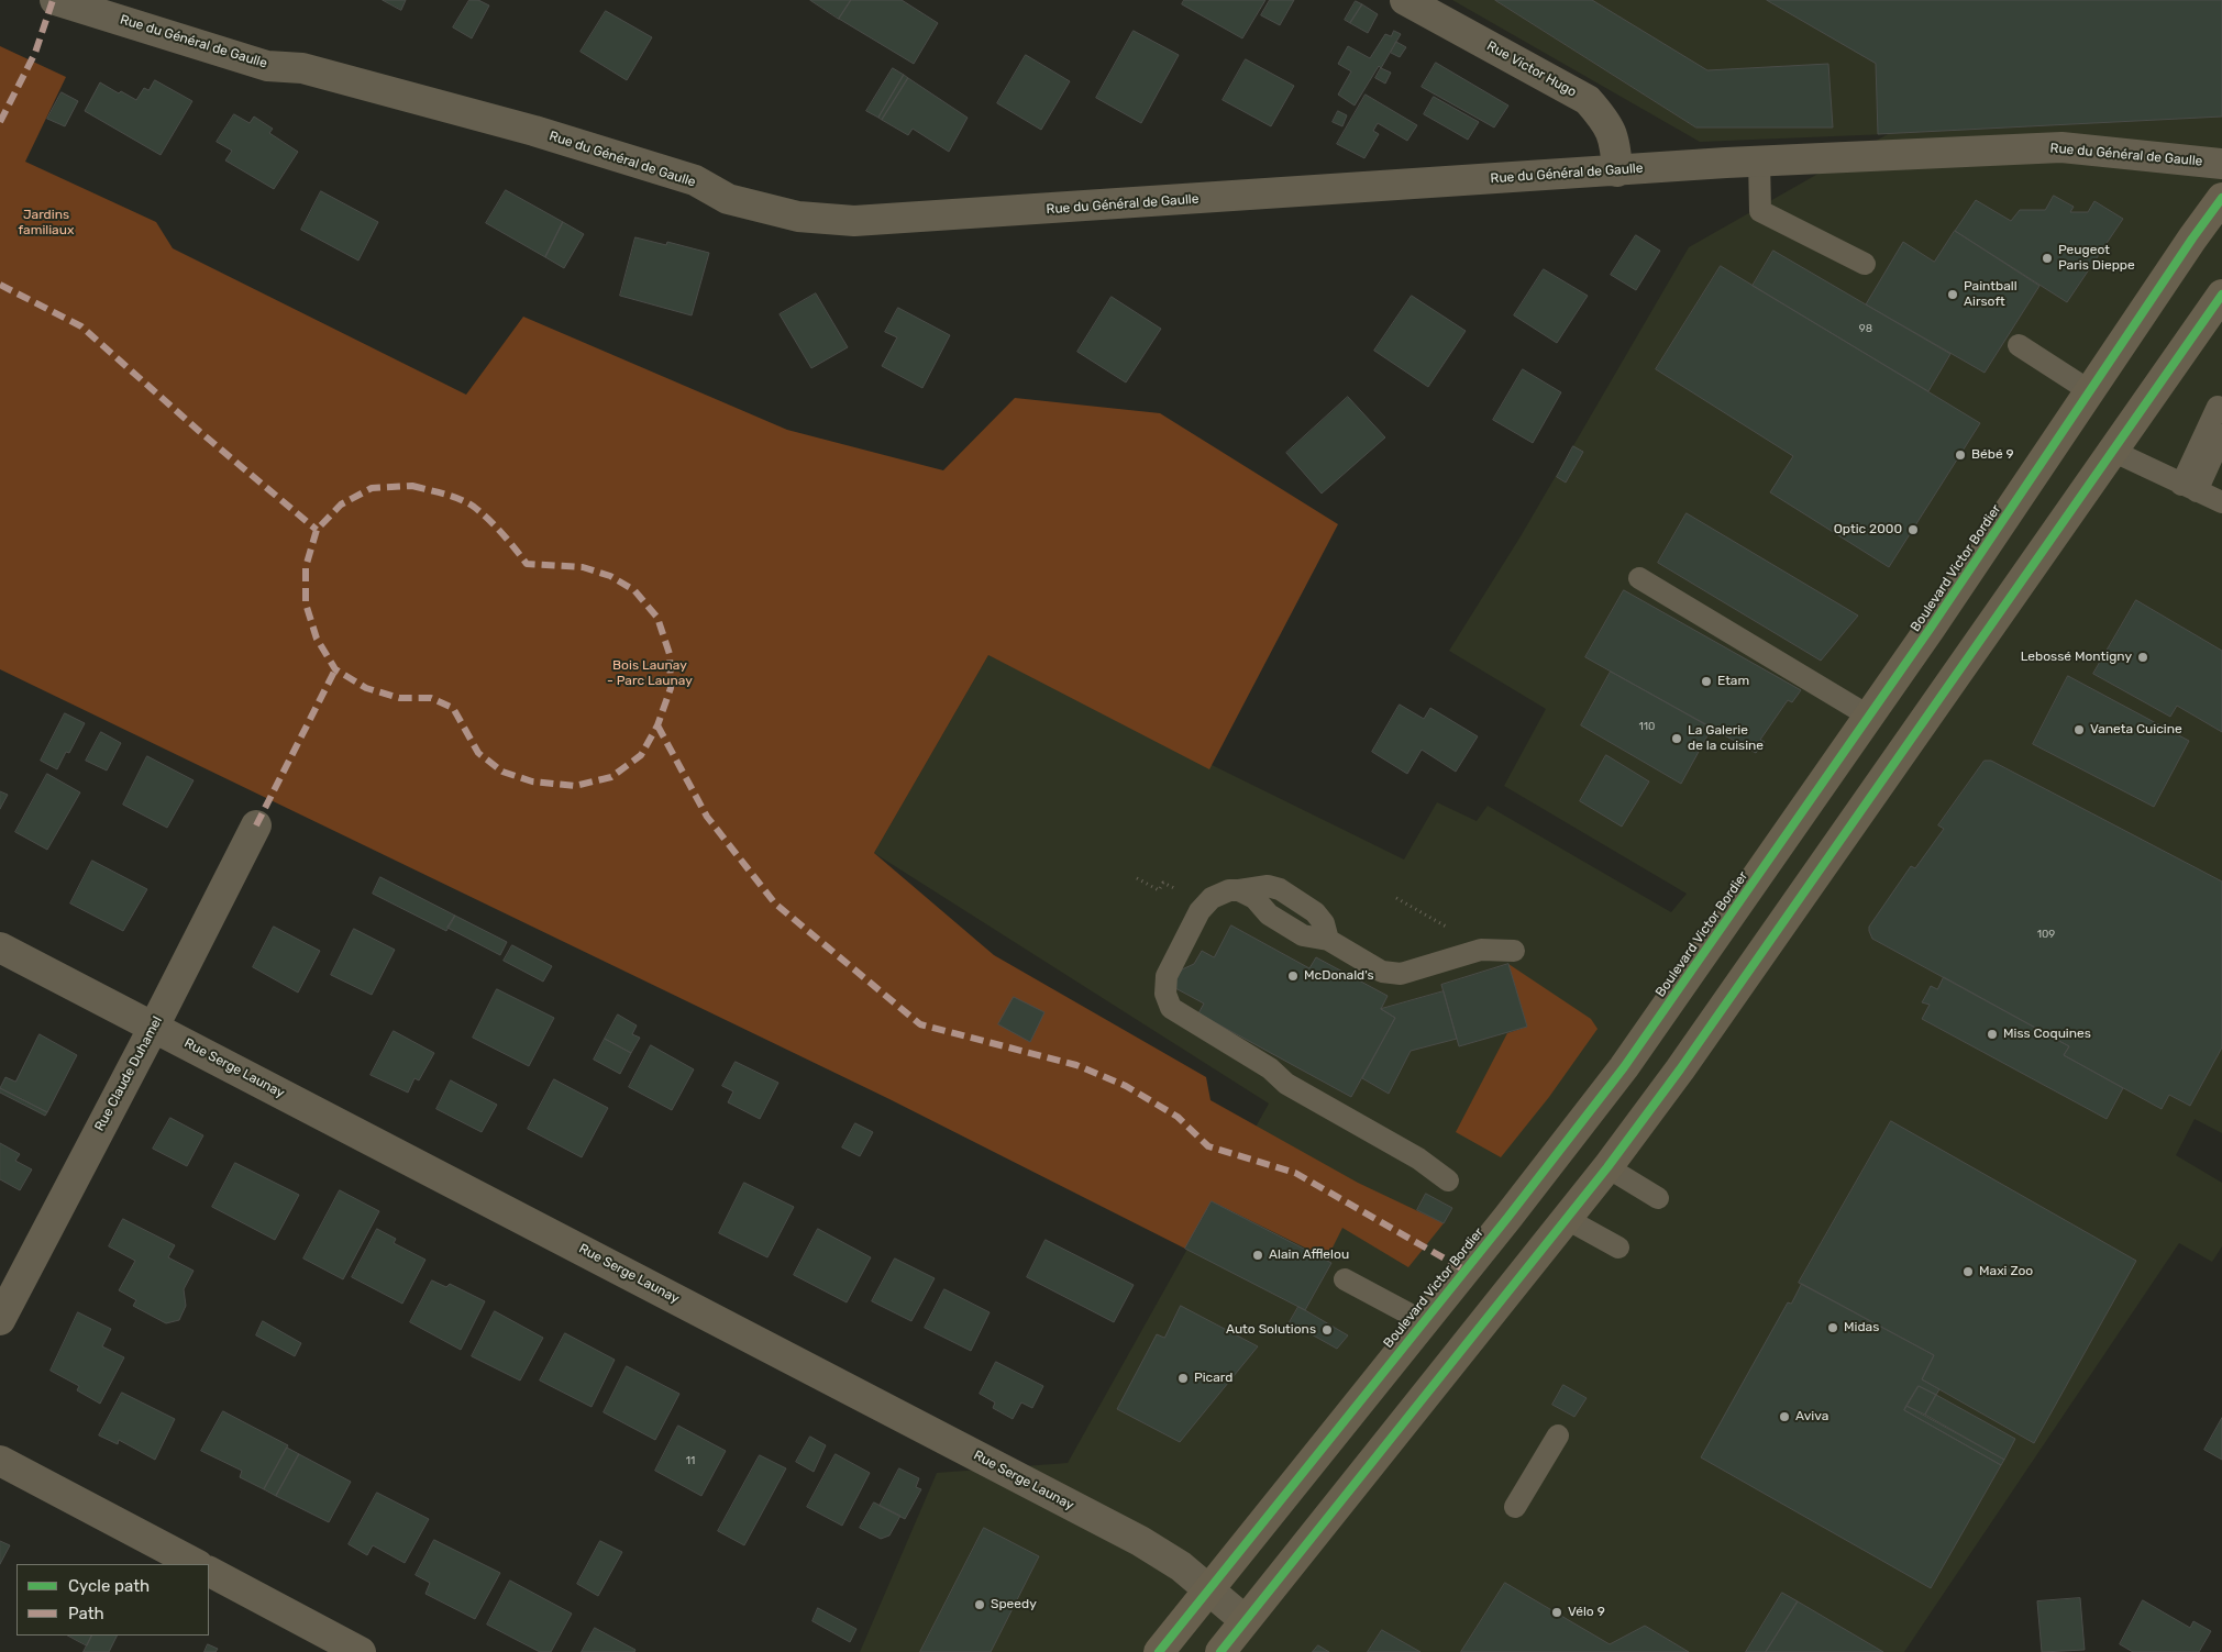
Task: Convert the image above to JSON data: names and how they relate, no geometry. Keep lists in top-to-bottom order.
{
  "streets": {
    "main road": ["Boulevard Victor Bordier"],
    "street": [
      "Rue du Général de Gaulle",
      "Rue Victor Hugo",
      "Rue Serge Launay",
      "Rue Claude Duhamel"
    ]
  },
  "crossings": [
    ["Rue du Général de Gaulle", "Rue Victor Hugo"],
    ["Boulevard Victor Bordier", "Rue Serge Launay"],
    ["Rue Serge Launay", "Rue Claude Duhamel"]
  ],
  "parks": ["Jardins familiaux", "Bois Launay - Parc Launay"],
  "places": [
    "Peugeot Paris Dieppe",
    "Paintball Airsoft",
    "Bébé 9",
    "Optic 2000",
    "Lebossé Montigny",
    "Etam",
    "Vaneta Cuicine",
    "La Galerie de la cuisine",
    "McDonald's",
    "Miss Coquines",
    "Alain Afflelou",
    "Maxi Zoo",
    "Midas",
    "Auto Solutions",
    "Picard",
    "Aviva",
    "Speedy",
    "Vélo 9"
  ],
  "house_numbers": [
    "98",
    "110",
    "109",
    "11"
  ],
  "legend": ["Cycle path", "Path"]
}
